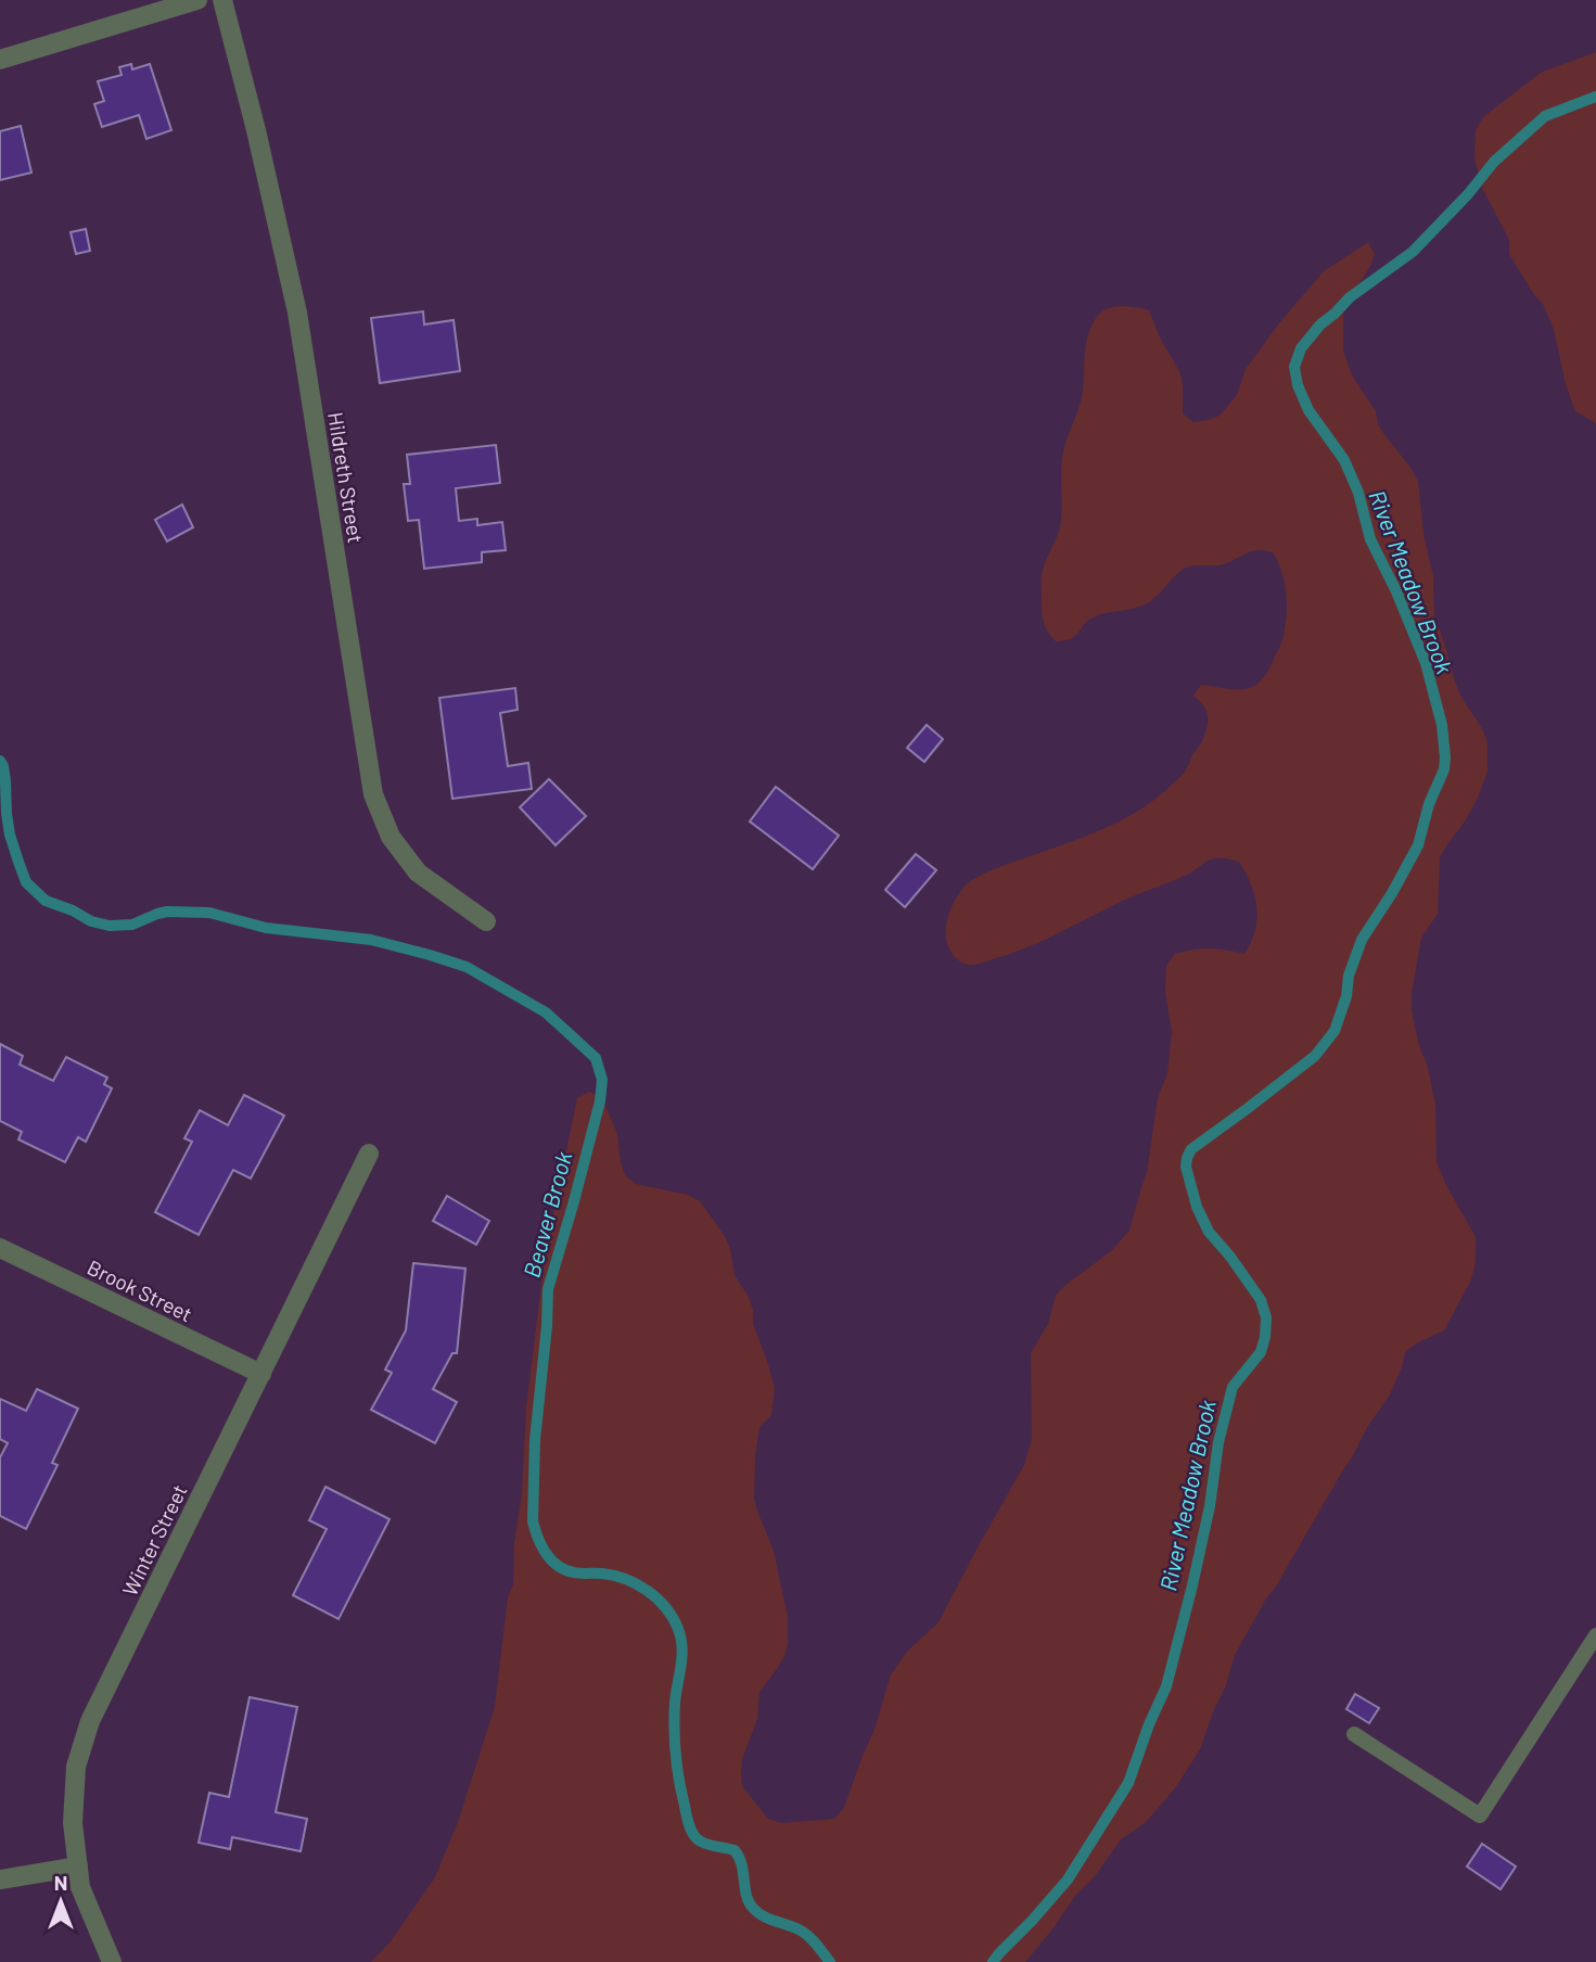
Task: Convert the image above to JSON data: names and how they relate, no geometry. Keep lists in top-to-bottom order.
{
  "streets": {
    "street": ["Hildreth Street", "Brook Street", "Winter Street"]
  },
  "crossings": [
    ["Brook Street", "Winter Street"]
  ],
  "water": ["River Meadow Brook", "Beaver Brook"],
  "north": "top"
}
